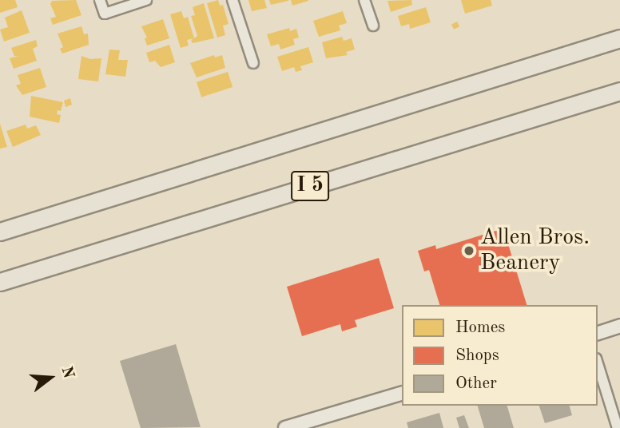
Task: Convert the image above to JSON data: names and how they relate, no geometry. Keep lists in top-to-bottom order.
{
  "streets": {
    "highway": ["I 5"]
  },
  "places": ["Allen Bros. Beanery"],
  "legend": ["Homes", "Shops", "Other"],
  "north": "right"
}
